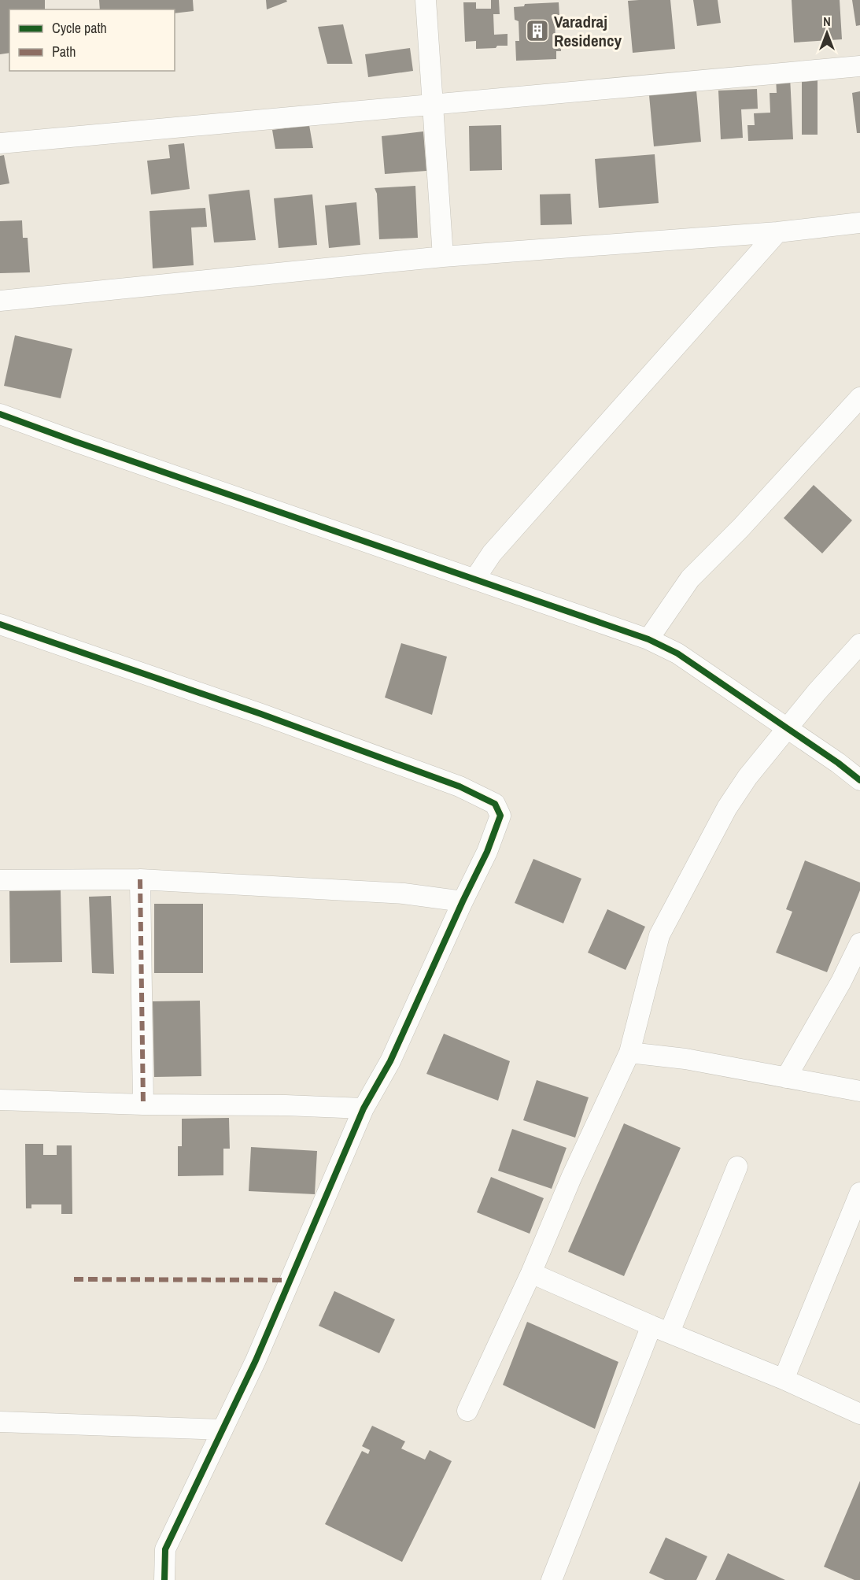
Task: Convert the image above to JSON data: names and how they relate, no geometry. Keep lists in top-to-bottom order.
{
  "places": {
    "building": ["Varadraj Residency"]
  },
  "legend": ["Cycle path", "Path"],
  "north": "top"
}
